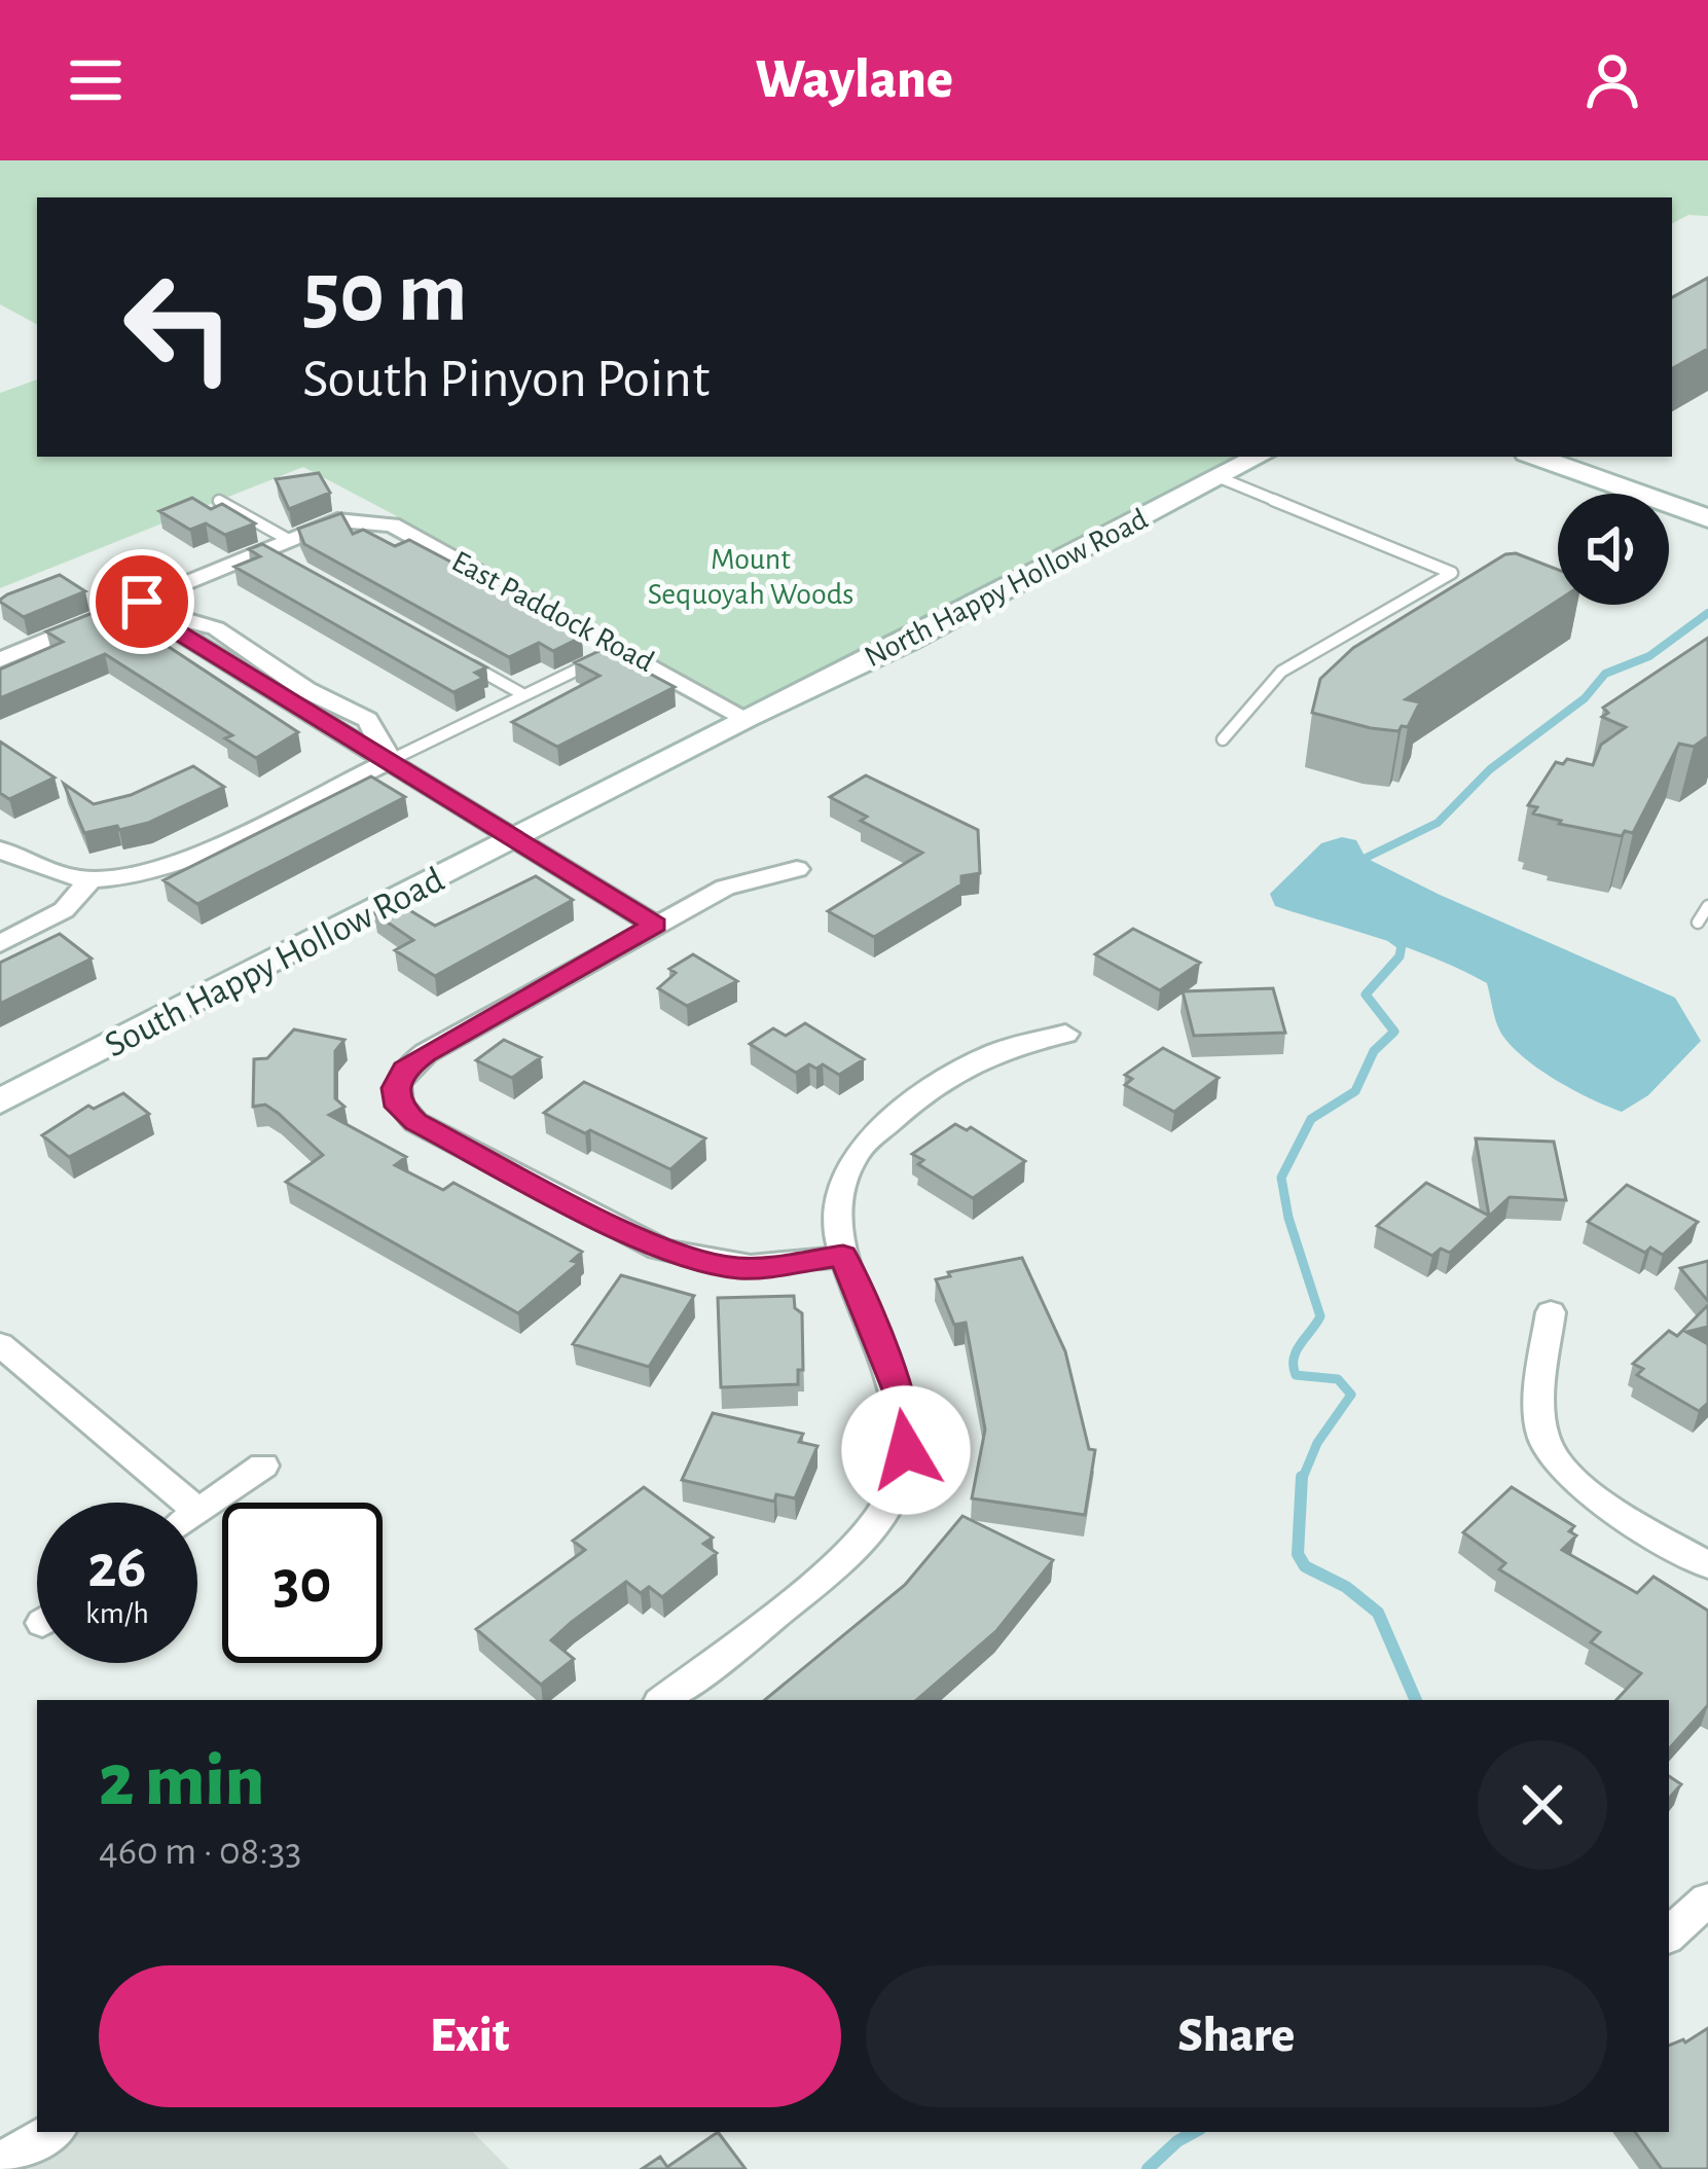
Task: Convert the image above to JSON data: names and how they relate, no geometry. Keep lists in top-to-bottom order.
{
  "streets": {
    "street": ["North Happy Hollow Road", "East Paddock Road", "South Happy Hollow Road"]
  },
  "crossings": [
    ["North Happy Hollow Road", "East Paddock Road"],
    ["North Happy Hollow Road", "South Happy Hollow Road"],
    ["East Paddock Road", "South Happy Hollow Road"]
  ],
  "parks": ["Mount Sequoyah Woods"],
  "page": {
    "header": "Waylane",
    "turn": ["50 m", "South Pinyon Point"],
    "speed": "26 km/h",
    "limit": "30",
    "heading": ["2 min", "460 m · 08:33"],
    "buttons": ["Exit", "Share"]
  }
}
